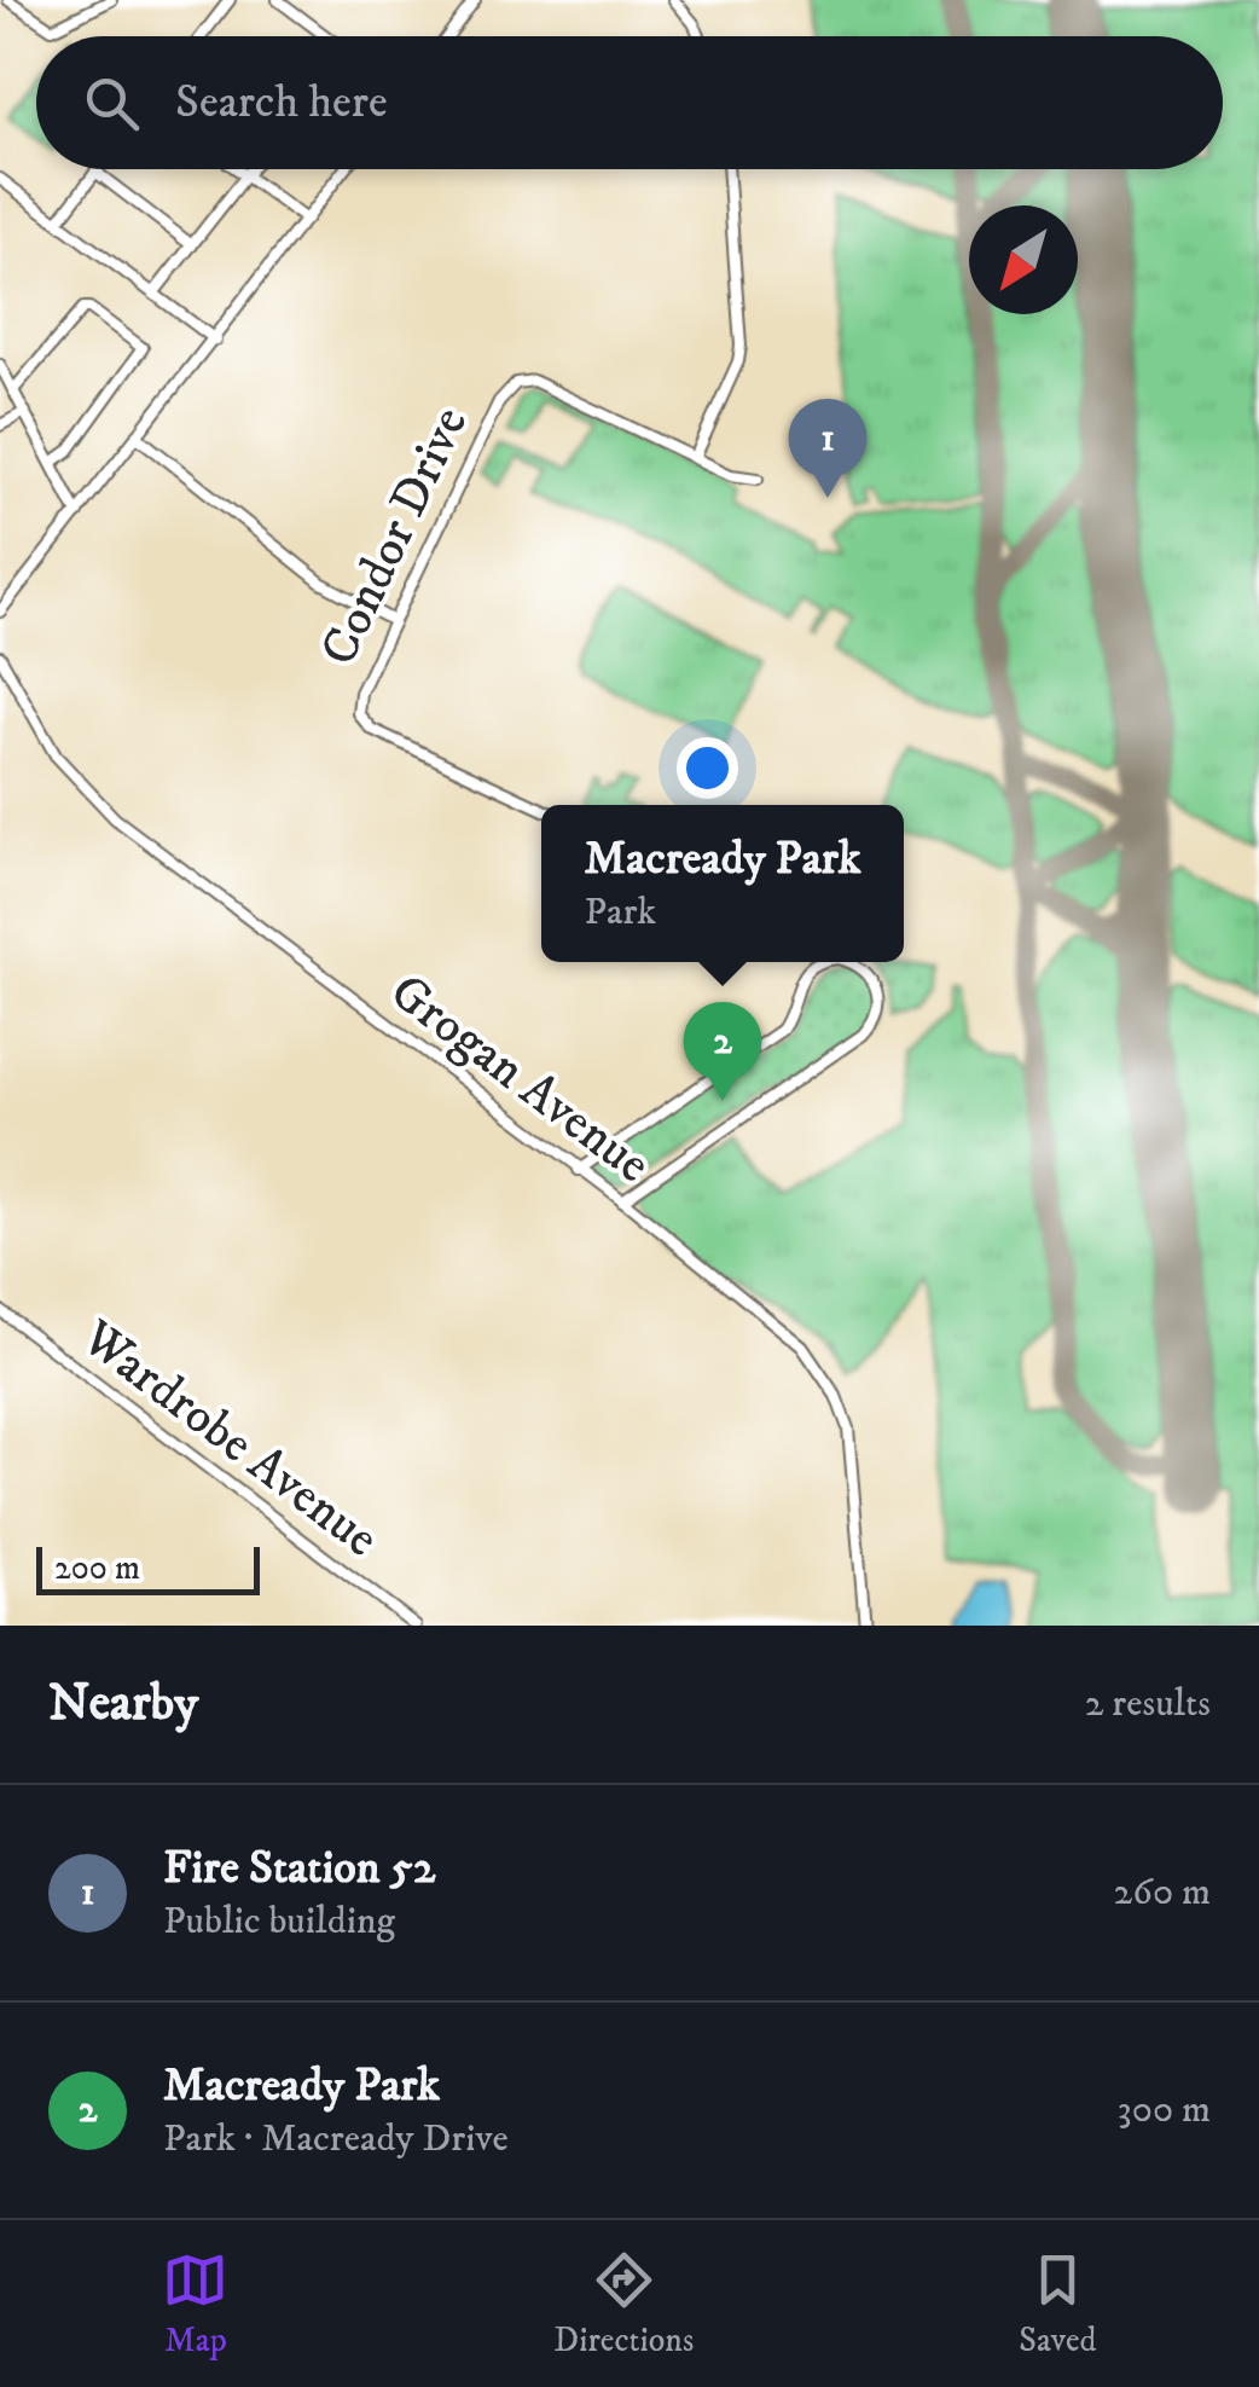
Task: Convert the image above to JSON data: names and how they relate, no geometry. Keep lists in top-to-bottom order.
{
  "streets": {
    "street": ["Condor Drive", "Grogan Avenue", "Wardrobe Avenue"]
  },
  "scale_bar": "200 m",
  "north": "bottom left",
  "page": {
    "search": "Search here",
    "pins": ["1", "2"],
    "popup": ["Macready Park", "Park"],
    "scale": "200 m",
    "heading": ["Nearby", "2 results"],
    "list": [
      {
        "mark": "1",
        "name": "Fire Station 52",
        "note": "Public building",
        "value": "260 m"
      },
      {
        "mark": "2",
        "name": "Macready Park",
        "note": "Park · Macready Drive",
        "value": "300 m"
      }
    ],
    "nav": ["Map", "Directions", "Saved"]
  }
}
